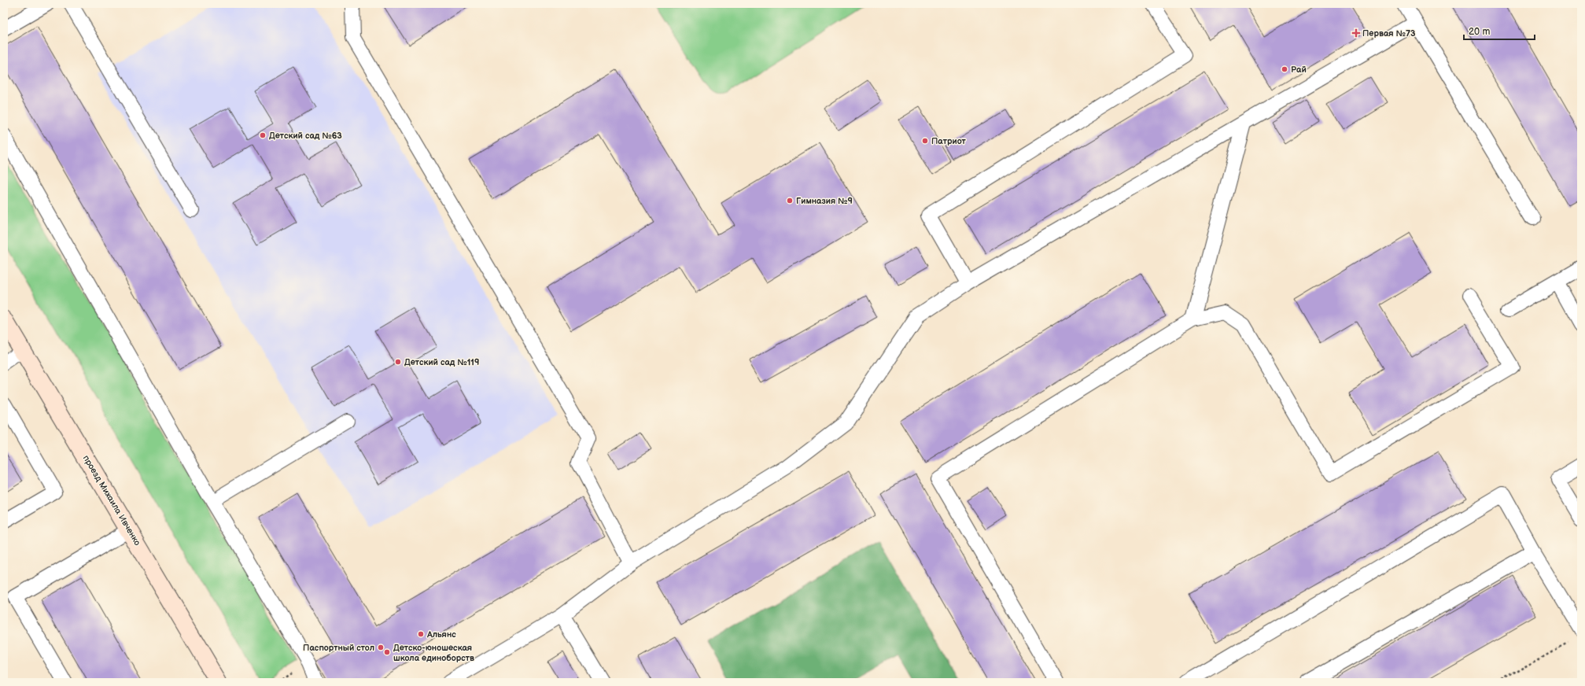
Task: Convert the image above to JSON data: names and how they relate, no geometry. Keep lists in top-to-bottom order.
{
  "streets": {
    "street": ["проезд Михаила Ивченко"]
  },
  "places": {
    "health": ["Первая №73"],
    "other": [
      "Рай",
      "Детский сад №63",
      "Патриот",
      "Гимназия №9",
      "Детский сад №119",
      "Альянс",
      "Паспортный стол",
      "Детско-юношеская школа единоборств"
    ]
  },
  "scale_bar": "20 m"
}
